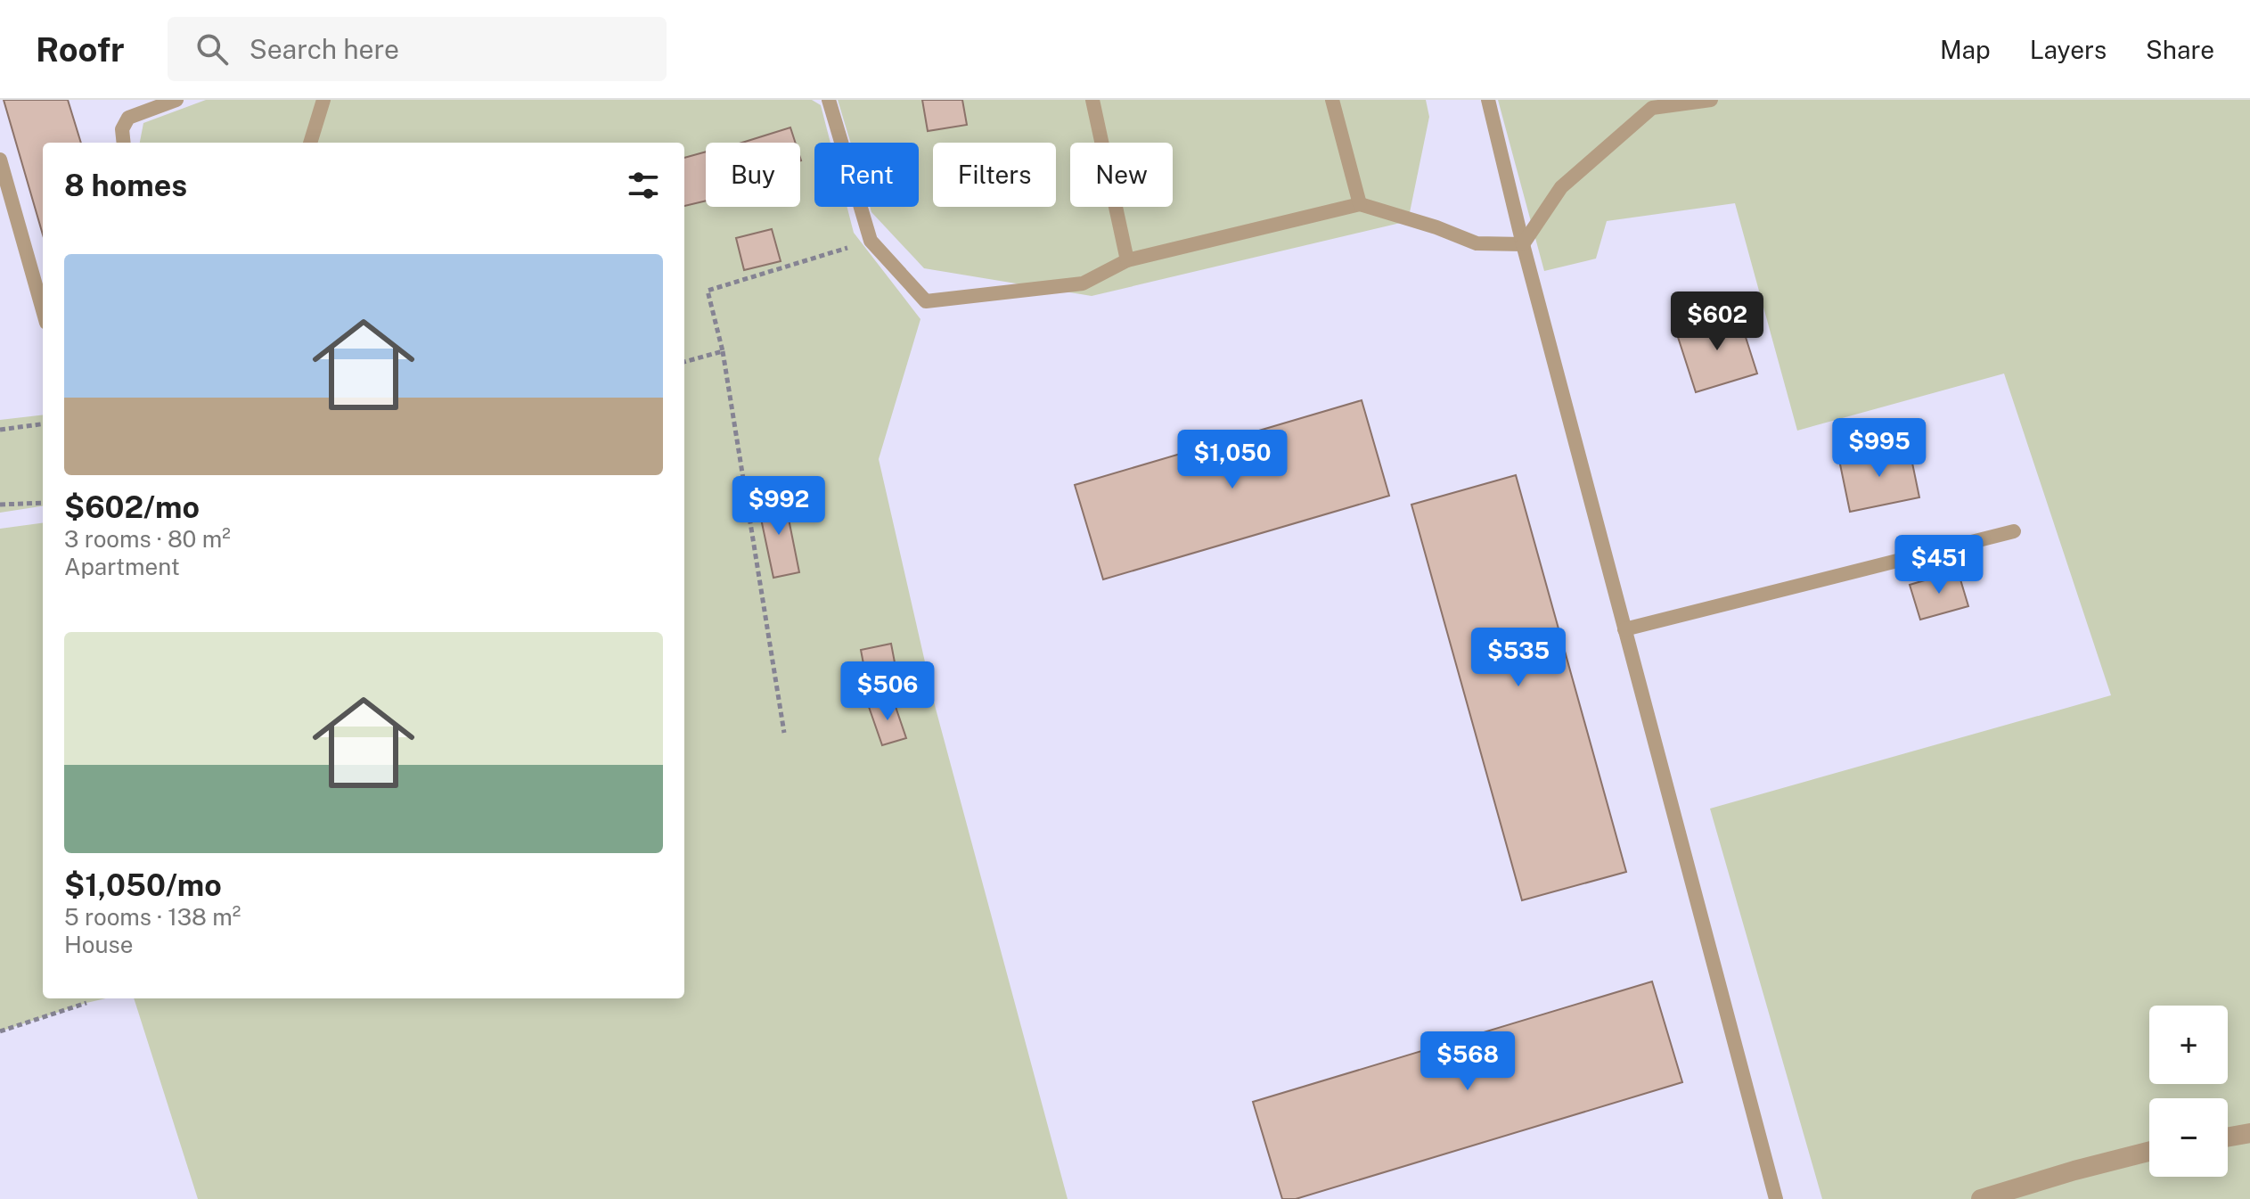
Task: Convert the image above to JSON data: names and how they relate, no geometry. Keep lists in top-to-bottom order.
{
  "page": {
    "header": "Roofr",
    "search": "Search here",
    "nav": ["Map", "Layers", "Share"],
    "chip": [
      "Buy",
      "Rent",
      "Filters",
      "New"
    ],
    "heading": "8 homes",
    "list": [
      {
        "name": "$602/mo",
        "note": "3 rooms · 80 m² · Apartment"
      },
      {
        "name": "$1,050/mo",
        "note": "5 rooms · 138 m² · House"
      }
    ],
    "price": [
      "$602",
      "$995",
      "$1,050",
      "$992",
      "$451",
      "$535",
      "$506",
      "$568"
    ],
    "map_buttons": ["+", "−"]
  }
}
